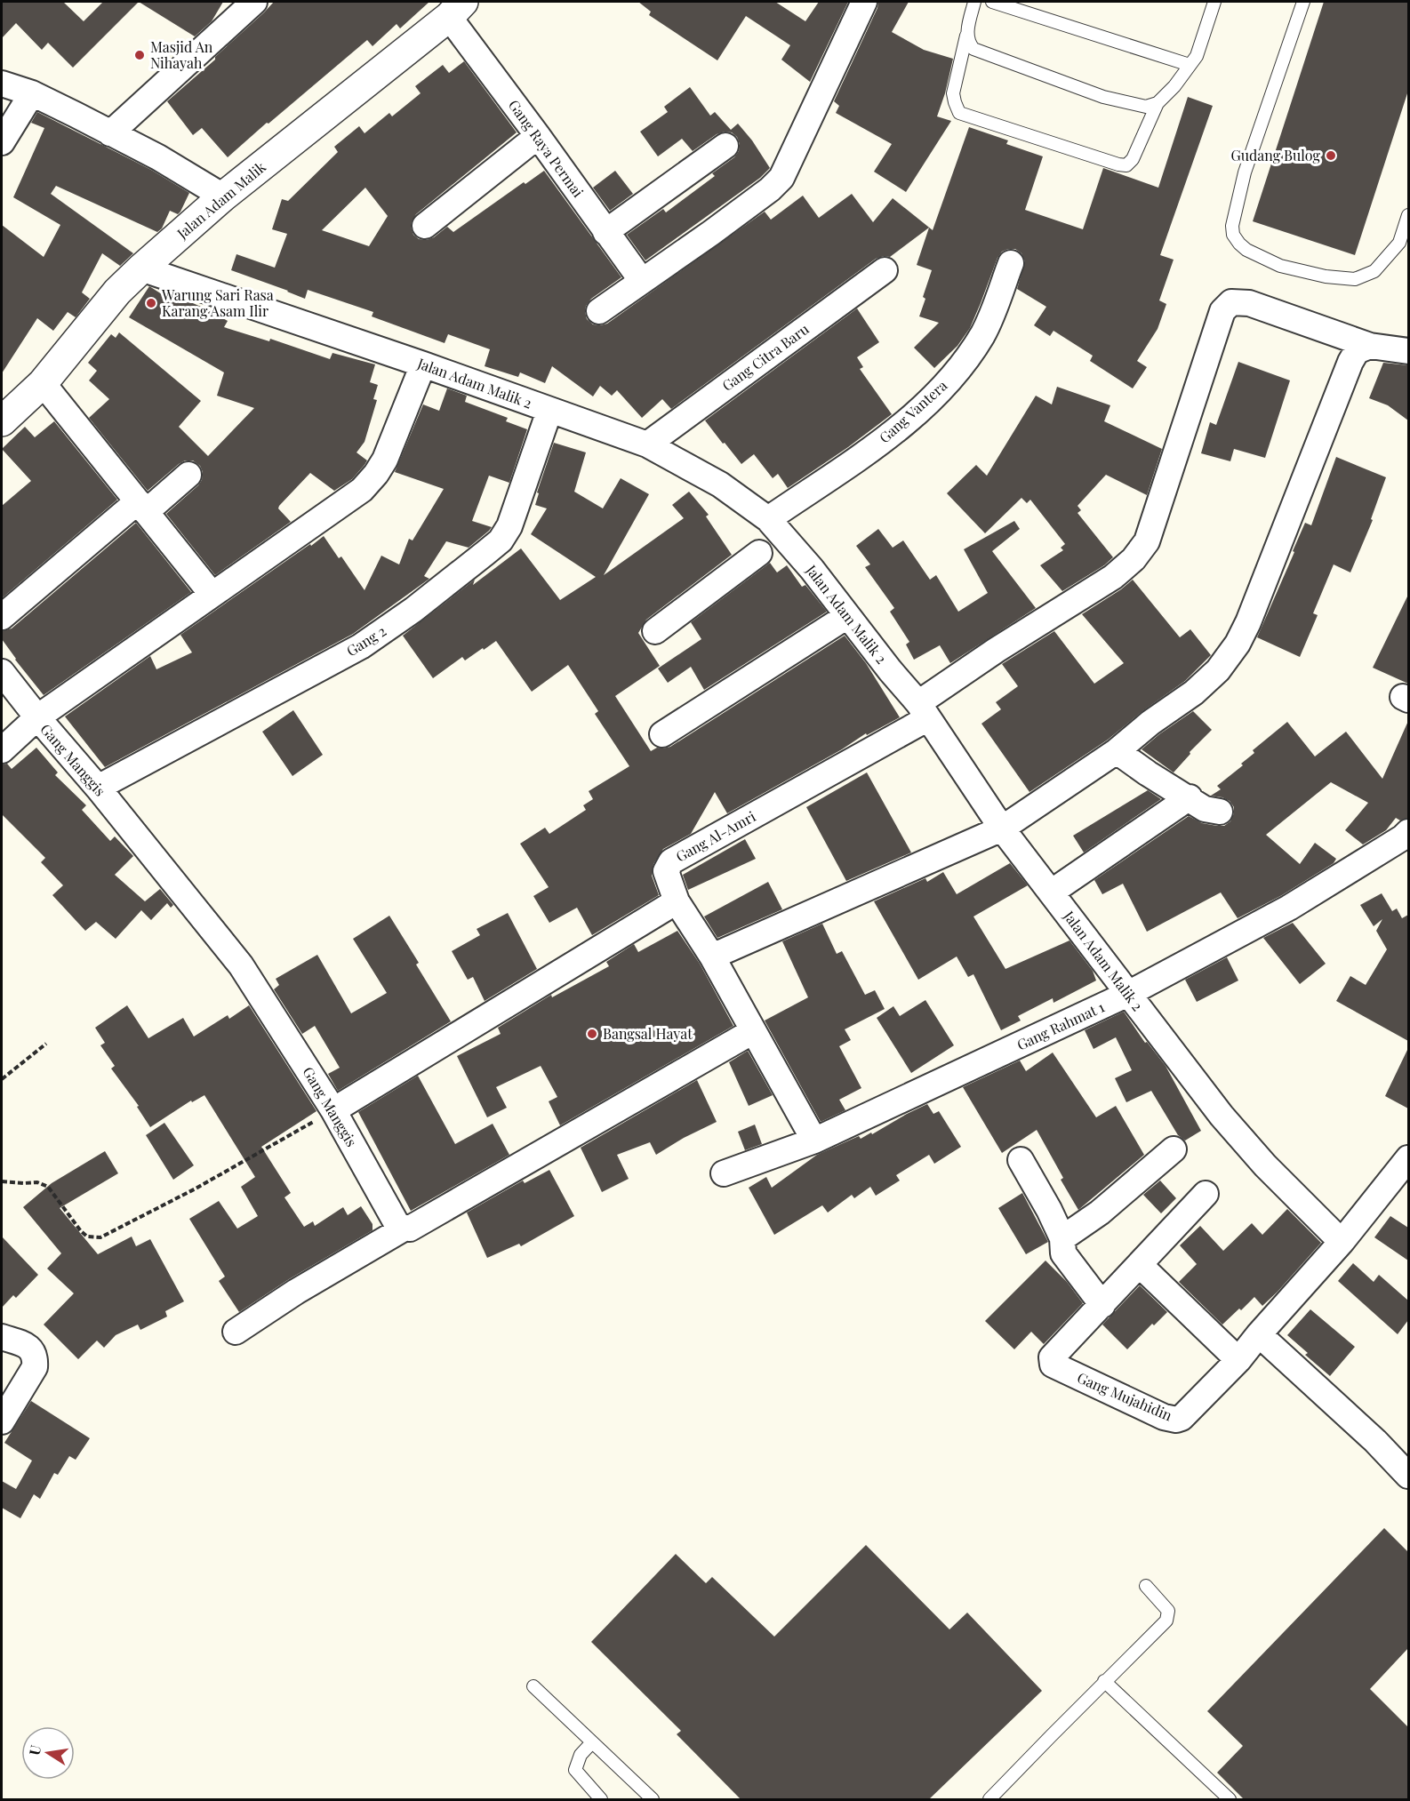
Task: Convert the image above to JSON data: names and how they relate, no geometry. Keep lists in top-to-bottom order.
{
  "streets": {
    "street": [
      "Gang Raya Permai",
      "Jalan Adam Malik",
      "Gang Citra Baru",
      "Jalan Adam Malik 2",
      "Gang Vantera",
      "Gang 2",
      "Gang Manggis",
      "Gang Al-Amri",
      "Gang Rahmat 1",
      "Gang Mujahidin"
    ]
  },
  "crossings": [
    ["Gang Raya Permai", "Jalan Adam Malik"],
    ["Jalan Adam Malik", "Jalan Adam Malik 2"],
    ["Gang Citra Baru", "Jalan Adam Malik 2"],
    ["Jalan Adam Malik 2", "Gang Vantera"],
    ["Jalan Adam Malik 2", "Gang 2"],
    ["Jalan Adam Malik 2", "Gang Al-Amri"],
    ["Jalan Adam Malik 2", "Gang Rahmat 1"],
    ["Jalan Adam Malik 2", "Gang Mujahidin"],
    ["Gang 2", "Gang Manggis"],
    ["Gang Al-Amri", "Gang Rahmat 1"]
  ],
  "places": [
    "Masjid An Nihayah",
    "Gudang Bulog",
    "Warung Sari Rasa Karang Asam Ilir",
    "Bangsal Hayat"
  ],
  "north": "left"
}
